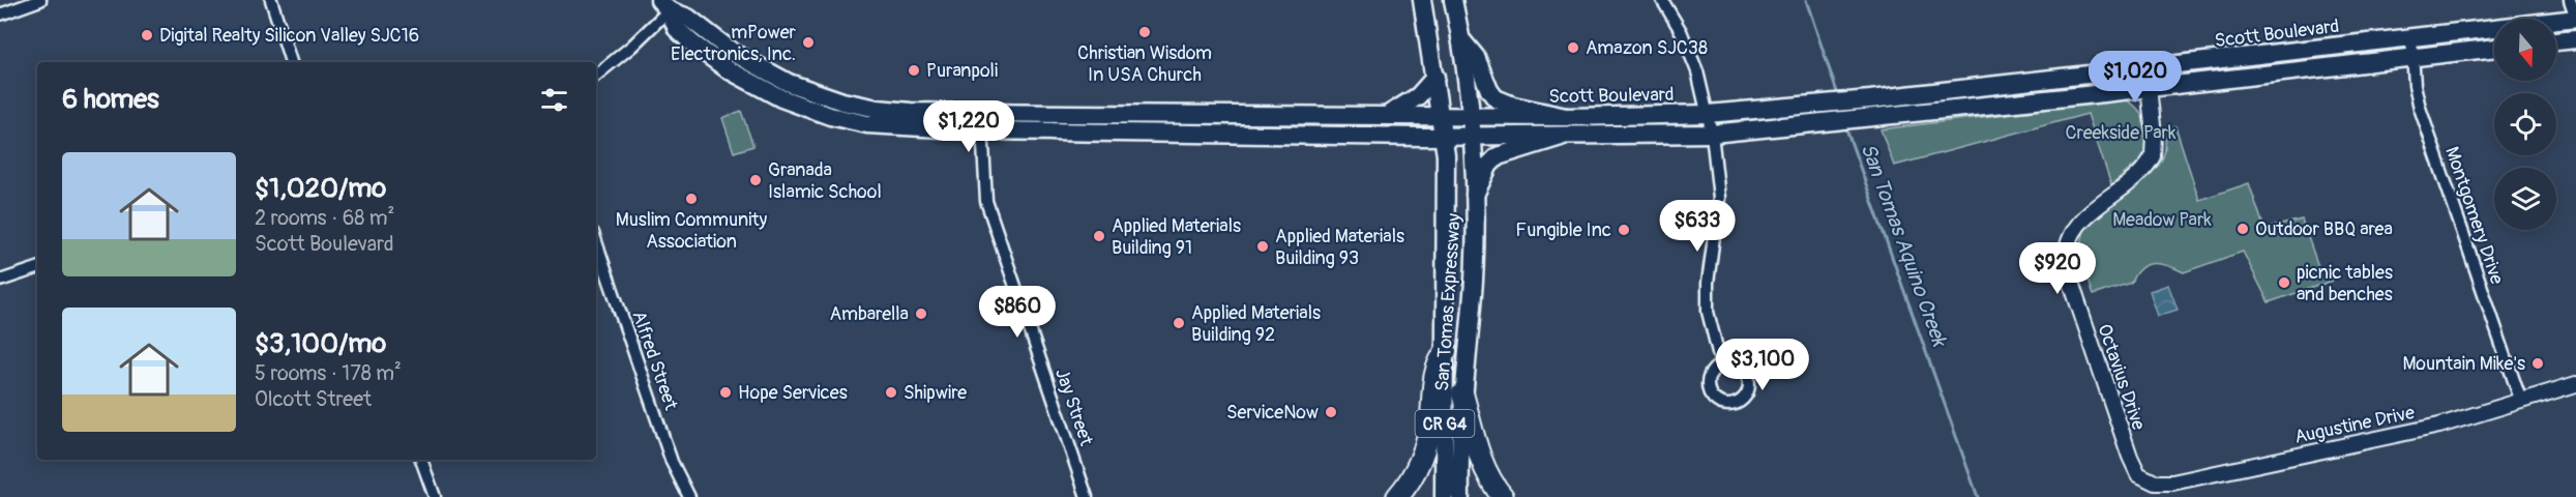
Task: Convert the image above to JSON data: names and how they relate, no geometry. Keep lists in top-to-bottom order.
{
  "streets": {
    "main road": ["Scott Boulevard", "San Tomas Expressway", "CR G4"],
    "street": [
      "Montgomery Drive",
      "Alfred Street",
      "Octavius Drive",
      "Jay Street",
      "Augustine Drive"
    ]
  },
  "crossings": [
    ["Scott Boulevard", "Montgomery Drive"],
    ["Scott Boulevard", "San Tomas Expressway"],
    ["Scott Boulevard", "Octavius Drive"],
    ["Scott Boulevard", "Jay Street"],
    ["Montgomery Drive", "Augustine Drive"],
    ["Octavius Drive", "Augustine Drive"]
  ],
  "water": ["San Tomas Aquino Creek"],
  "parks": ["Creekside Park", "Meadow Park"],
  "places": [
    "Christian Wisdom In USA Church",
    "Digital Realty Silicon Valley SJC16",
    "mPower Electronics, Inc.",
    "Amazon SJC38",
    "Puranpoli",
    "Granada Islamic School",
    "Muslim Community Association",
    "Outdoor BBQ area",
    "Fungible Inc",
    "Applied Materials Building 91",
    "Applied Materials Building 93",
    "picnic tables and benches",
    "Ambarella",
    "Applied Materials Building 92",
    "Mountain Mike's",
    "Hope Services",
    "Shipwire",
    "ServiceNow"
  ],
  "north": "bottom",
  "page": {
    "price": [
      "$1,020",
      "$1,220",
      "$633",
      "$920",
      "$860",
      "$3,100"
    ],
    "heading": "6 homes",
    "list": [
      {
        "name": "$1,020/mo",
        "note": "2 rooms · 68 m² · Scott Boulevard"
      },
      {
        "name": "$3,100/mo",
        "note": "5 rooms · 178 m² · Olcott Street"
      }
    ]
  }
}
